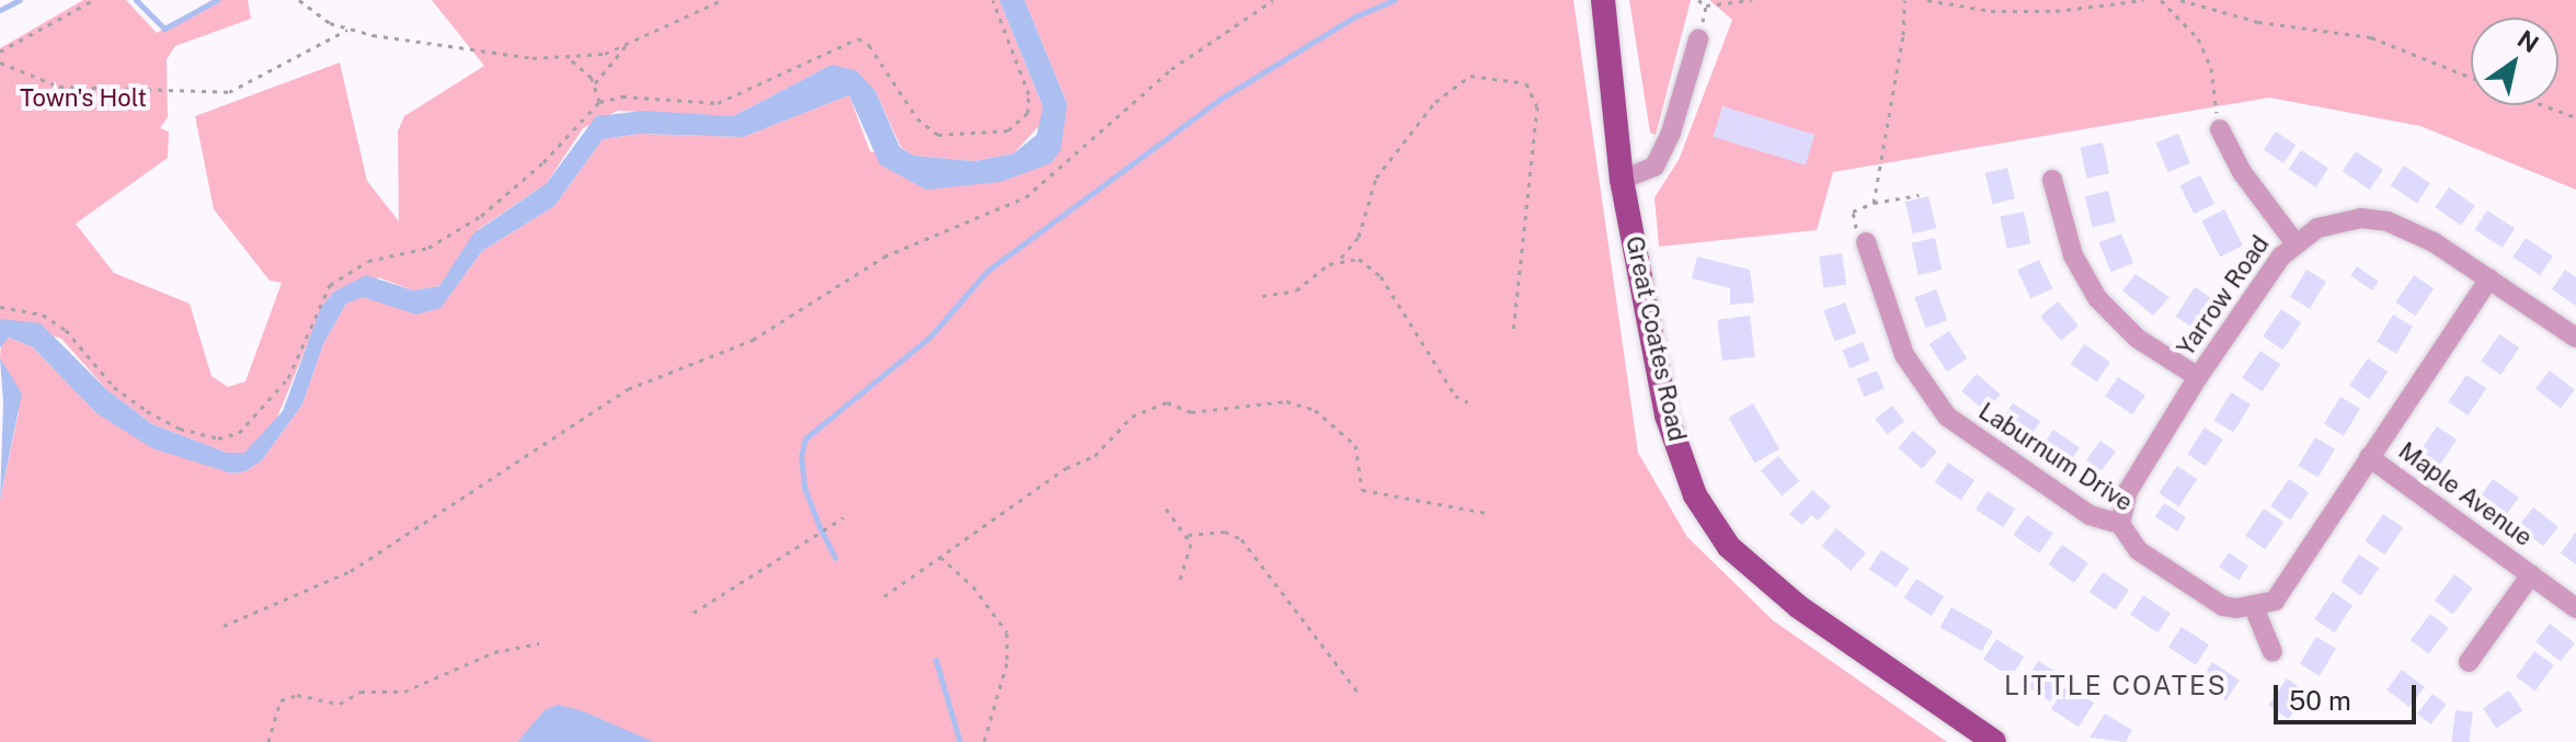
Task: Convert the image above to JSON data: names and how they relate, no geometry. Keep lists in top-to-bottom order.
{
  "streets": {
    "main road": ["Great Coates Road"],
    "street": ["Yarrow Road", "Laburnum Drive", "Maple Avenue"]
  },
  "crossings": [
    ["Yarrow Road", "Laburnum Drive"]
  ],
  "districts": ["LITTLE COATES"],
  "parks": ["Town's Holt"],
  "scale_bar": "50 m",
  "north": "top right"
}
